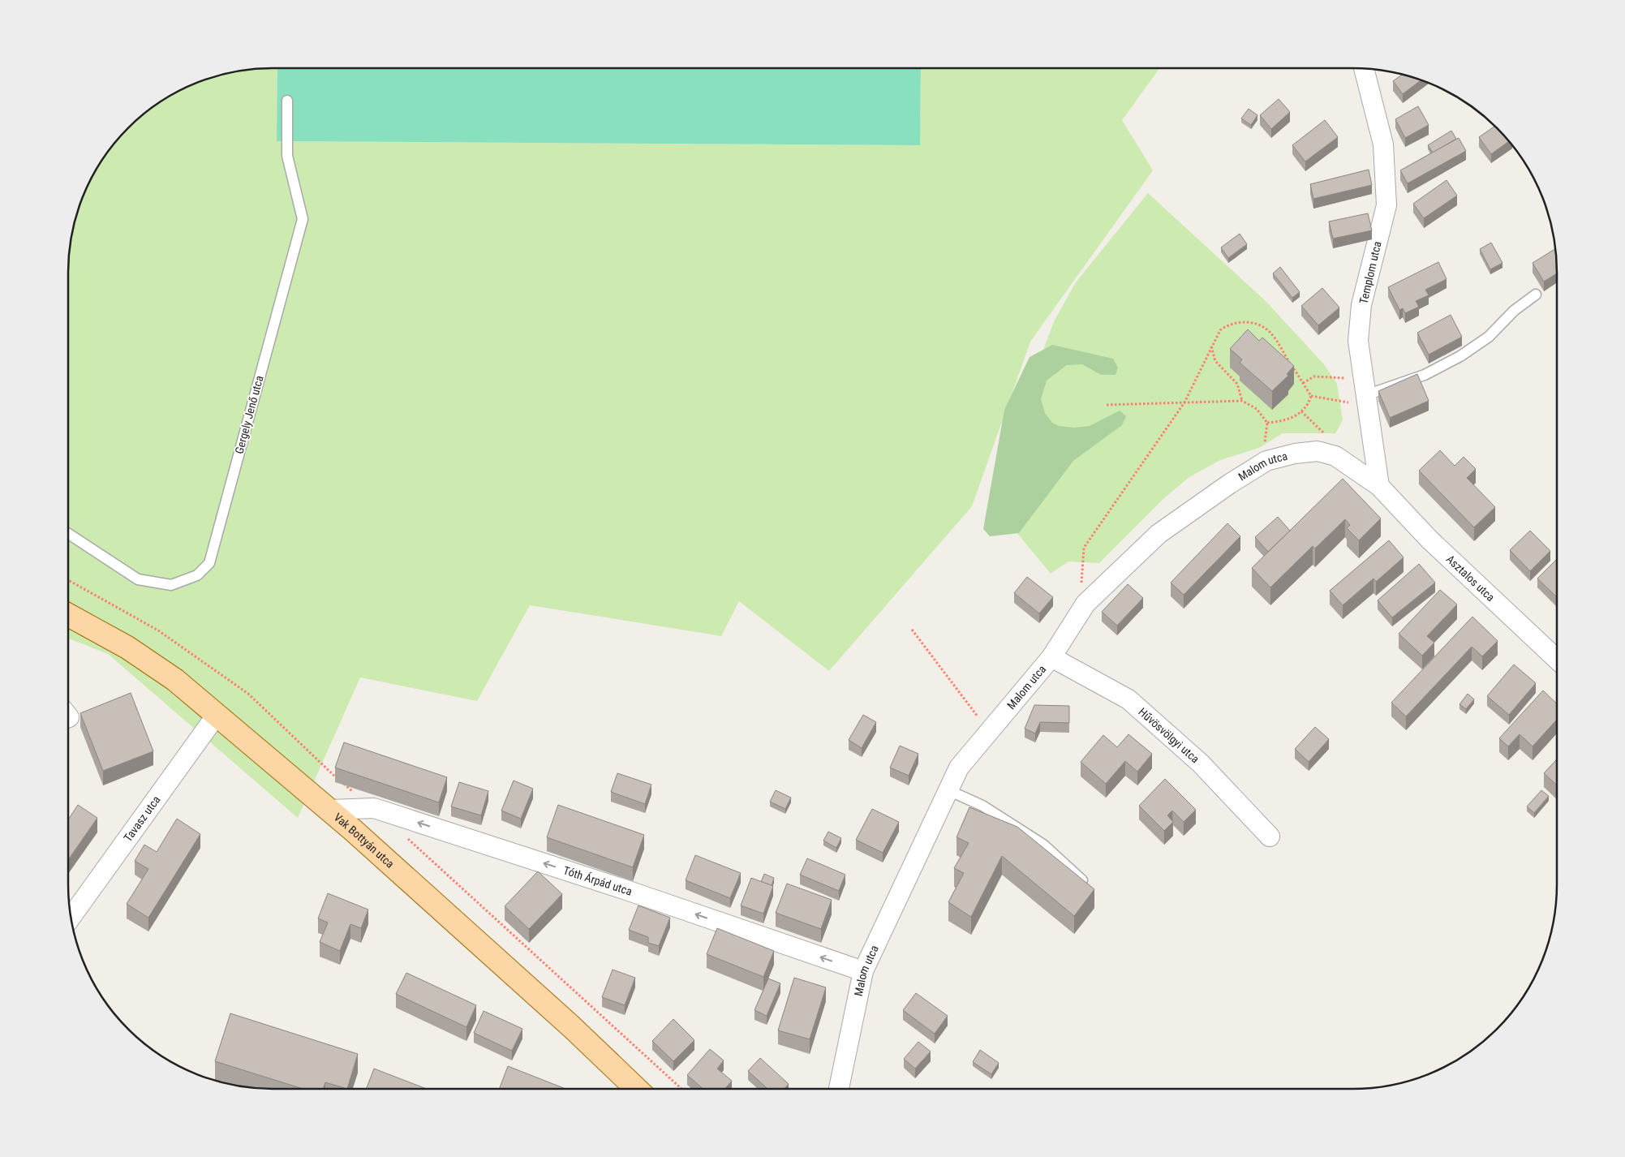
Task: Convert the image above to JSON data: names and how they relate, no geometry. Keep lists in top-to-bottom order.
{
  "streets": {
    "main road": ["Vak Bottyán utca"],
    "street": [
      "Templom utca",
      "Malom utca",
      "Asztalos utca",
      "Hűvösvölgyi utca",
      "Tavasz utca",
      "Tóth Árpád utca"
    ],
    "lane": ["Gergely Jenő utca"]
  },
  "crossings": [
    ["Templom utca", "Malom utca"],
    ["Templom utca", "Asztalos utca"],
    ["Malom utca", "Asztalos utca"],
    ["Malom utca", "Hűvösvölgyi utca"],
    ["Malom utca", "Tóth Árpád utca"],
    ["Tavasz utca", "Vak Bottyán utca"],
    ["Vak Bottyán utca", "Tóth Árpád utca"]
  ],
  "one_way": ["Tóth Árpád utca"]
}
